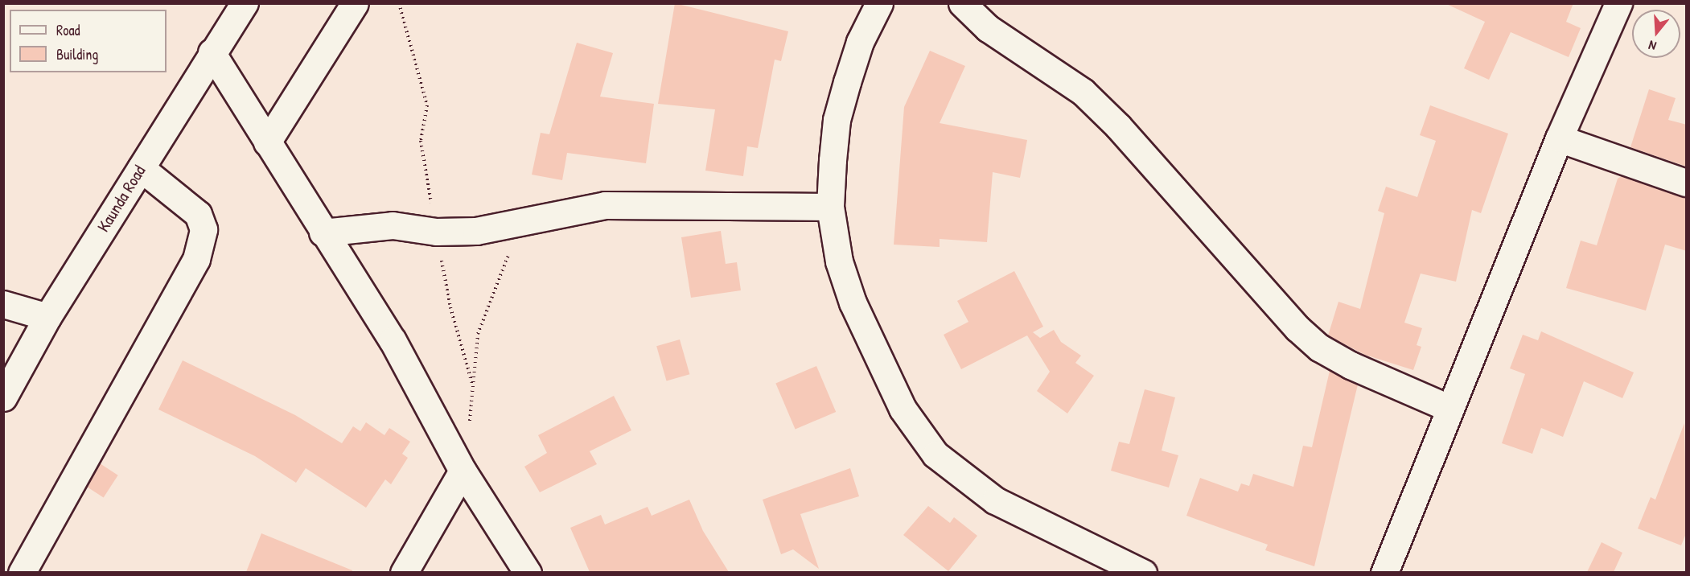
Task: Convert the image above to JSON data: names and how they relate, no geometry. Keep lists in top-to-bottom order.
{
  "streets": {
    "street": ["Kaunda Road"]
  },
  "legend": ["Road", "Building"],
  "north": "bottom"
}
